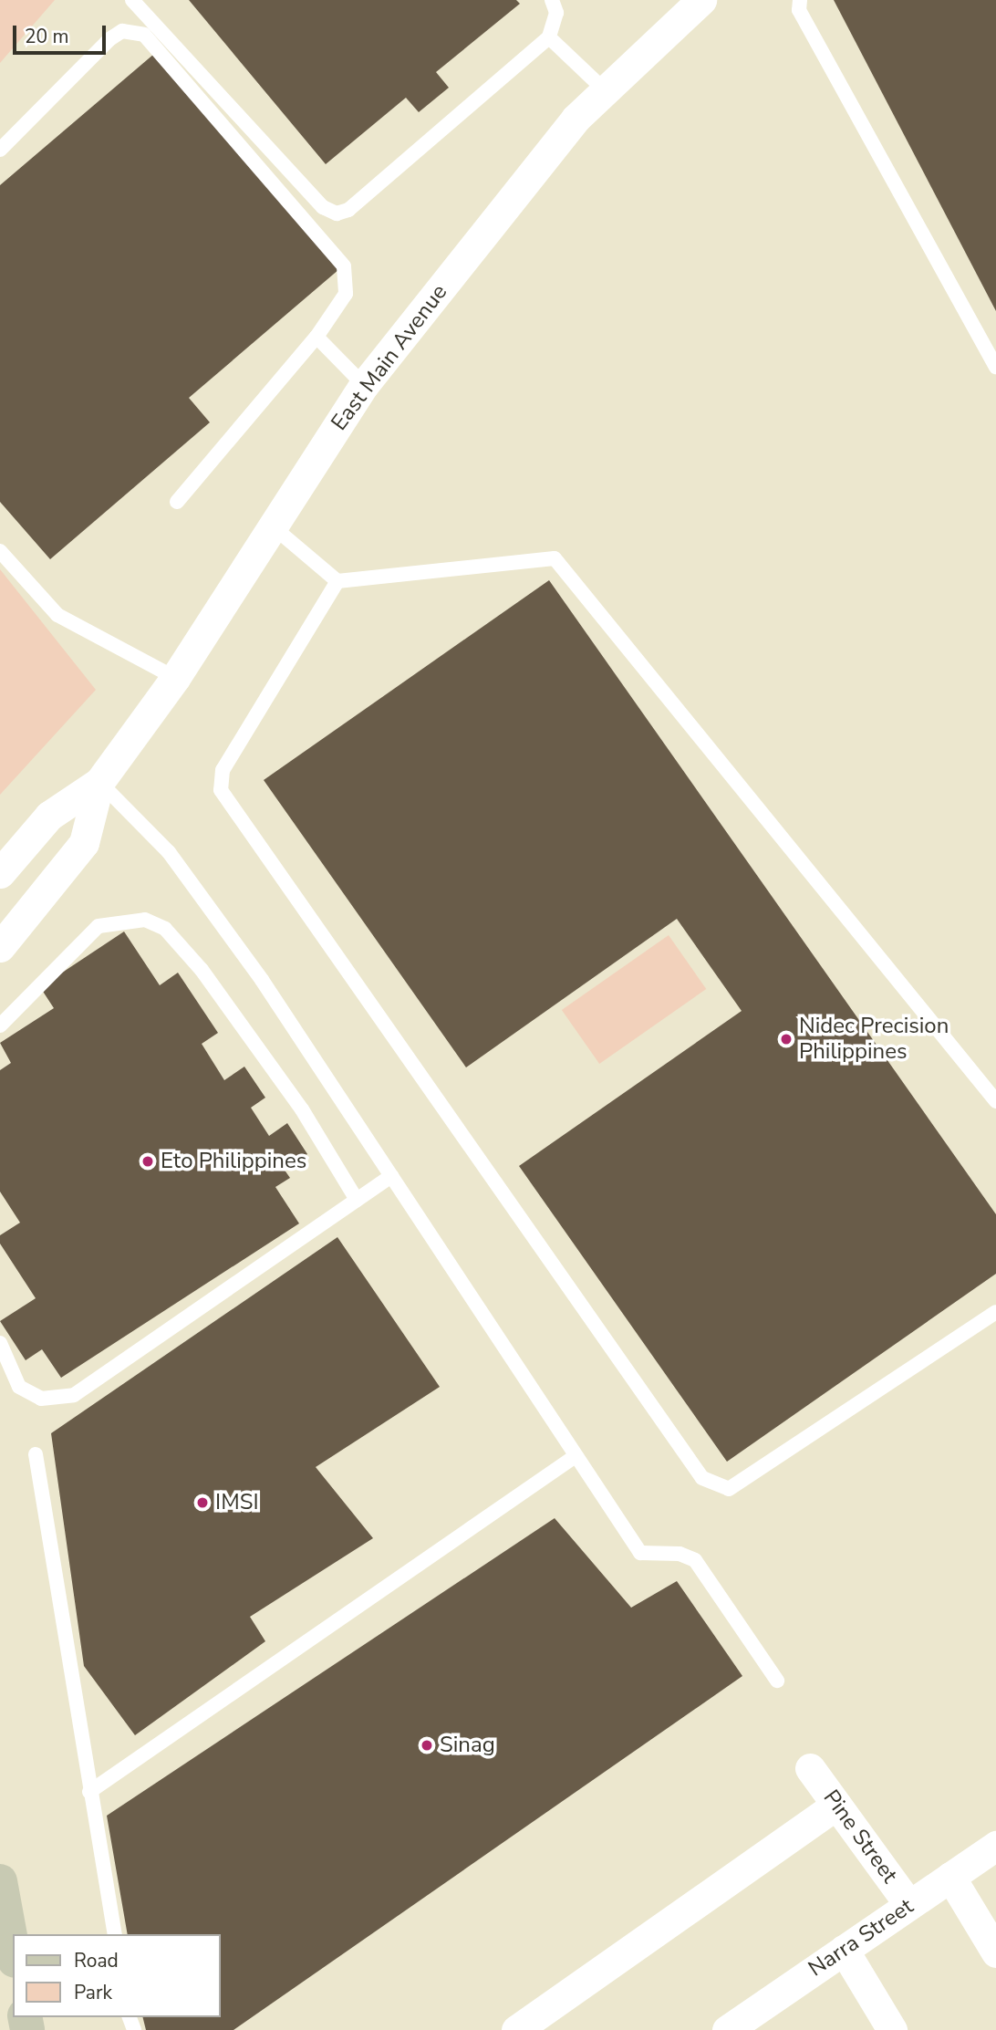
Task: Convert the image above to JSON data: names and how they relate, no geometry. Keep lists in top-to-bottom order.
{
  "streets": {
    "street": ["East Main Avenue", "Pine Street", "Narra Street"]
  },
  "crossings": [
    ["Pine Street", "Narra Street"]
  ],
  "places": [
    "Nidec Precision Philippines",
    "Eto Philippines",
    "IMSI",
    "Sinag"
  ],
  "legend": ["Road", "Park"],
  "scale_bar": "20 m"
}
